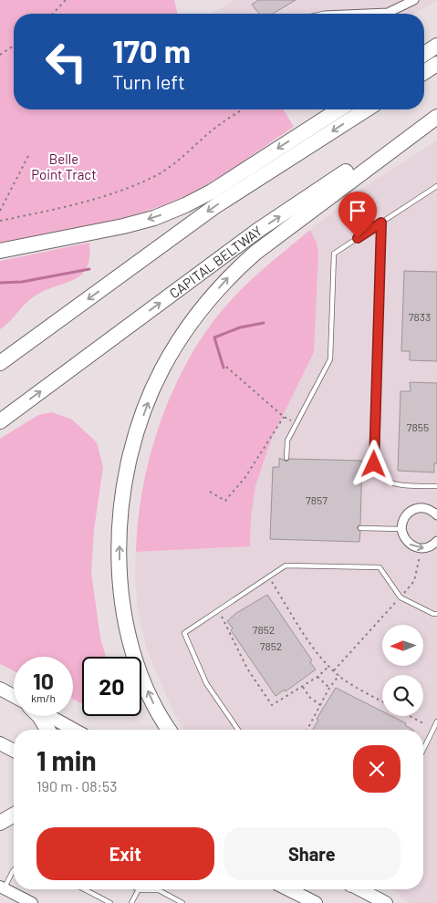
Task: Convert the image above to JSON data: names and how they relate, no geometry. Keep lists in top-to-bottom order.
{
  "streets": {
    "highway": ["CAPITAL BELTWAY"]
  },
  "parks": ["Belle Point Tract"],
  "house_numbers": [
    "7833",
    "7855",
    "7857",
    "7852",
    "7852"
  ],
  "north": "left",
  "page": {
    "turn": ["170 m", "Turn left"],
    "speed": "10 km/h",
    "limit": "20",
    "heading": ["1 min", "190 m · 08:53"],
    "buttons": ["Exit", "Share"]
  }
}
